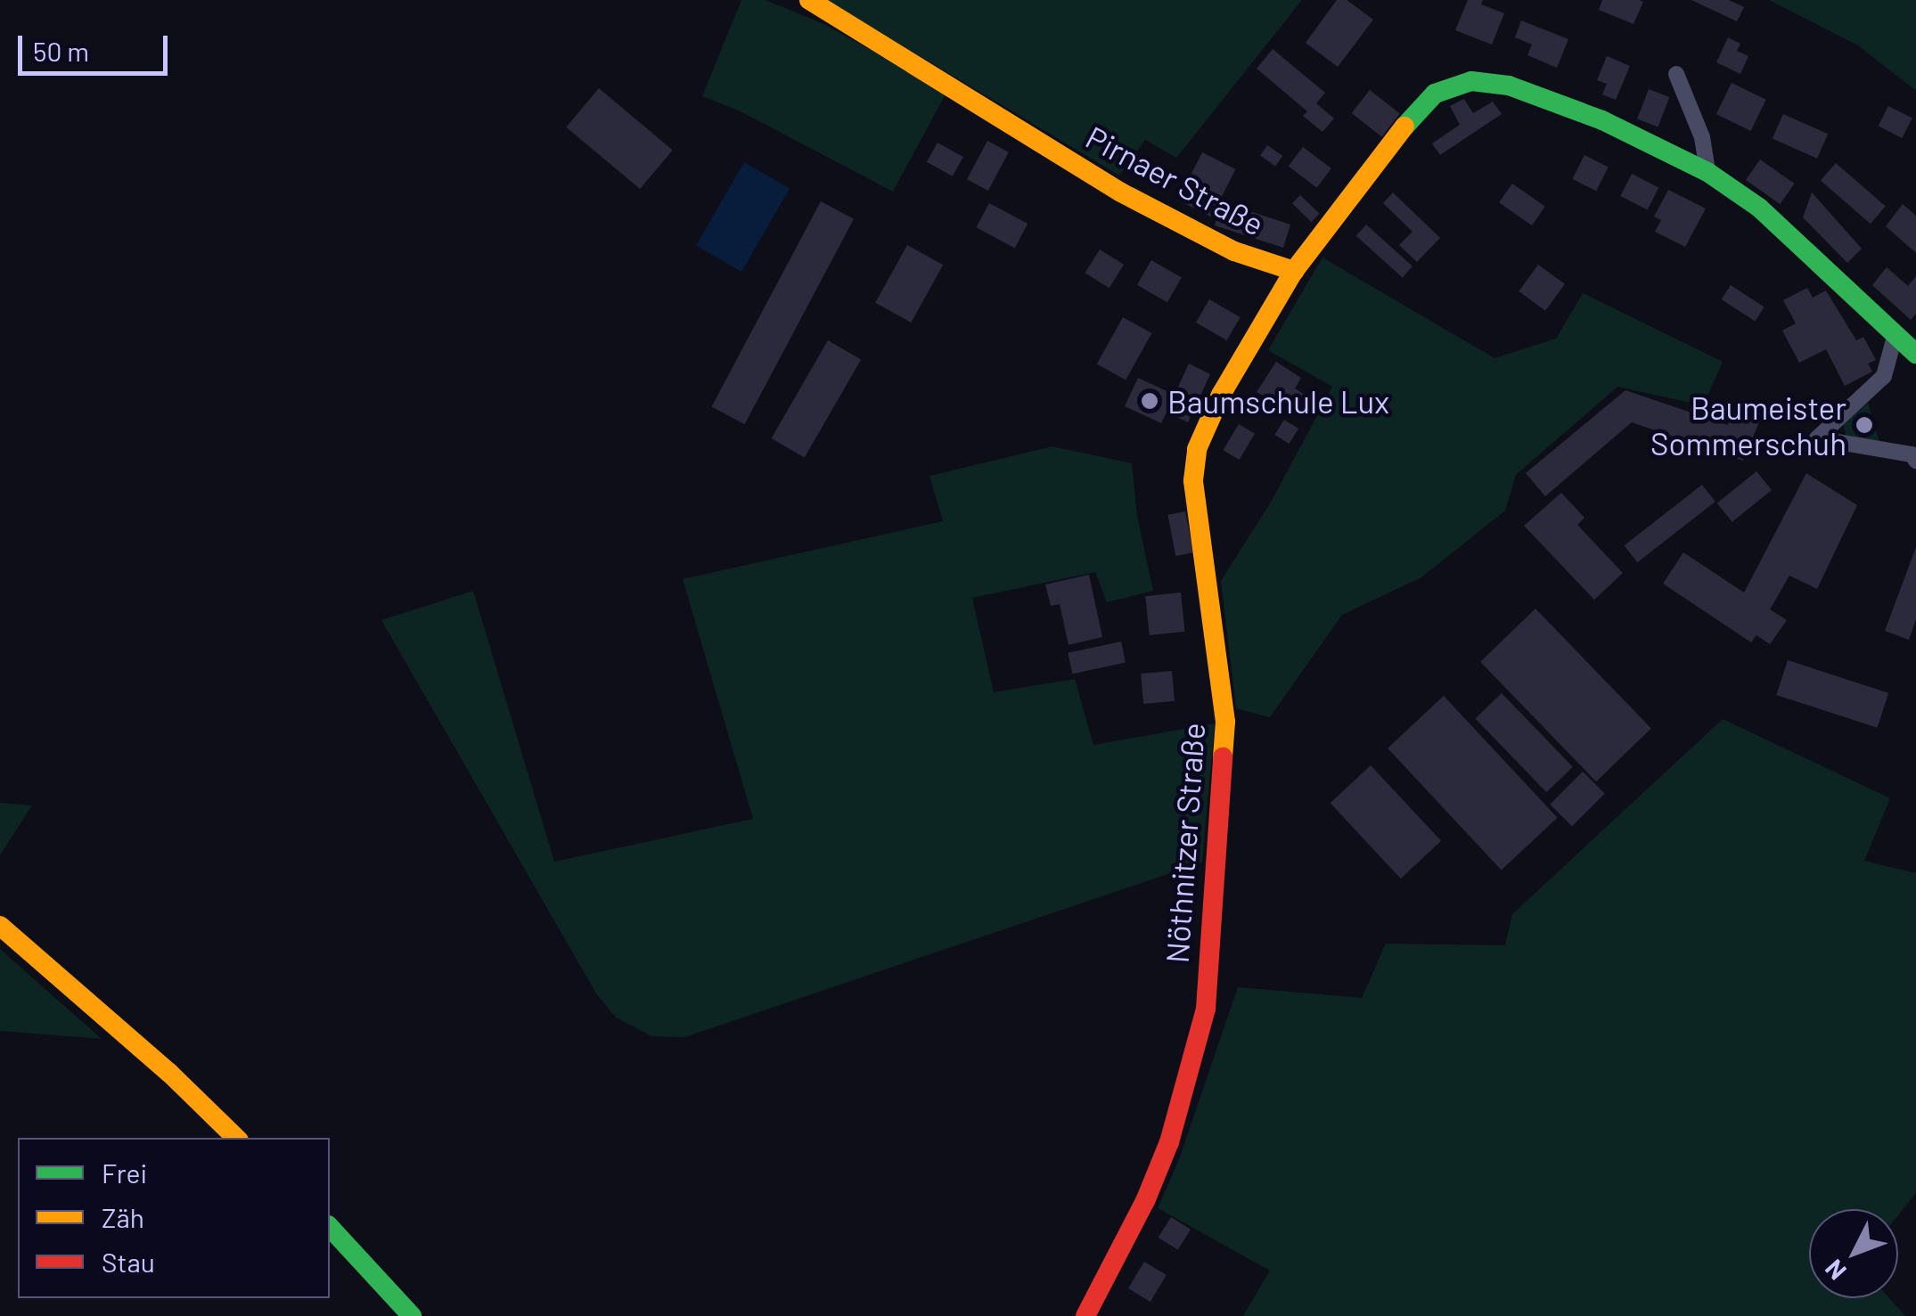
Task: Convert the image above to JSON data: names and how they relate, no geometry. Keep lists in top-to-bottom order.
{
  "streets": {
    "street": ["Pirnaer Straße", "Nöthnitzer Straße"]
  },
  "crossings": [
    ["Pirnaer Straße", "Nöthnitzer Straße"]
  ],
  "places": ["Baumschule Lux", "Baumeister Sommerschuh"],
  "legend": ["Frei", "Zäh", "Stau"],
  "scale_bar": "50 m",
  "north": "bottom left"
}
